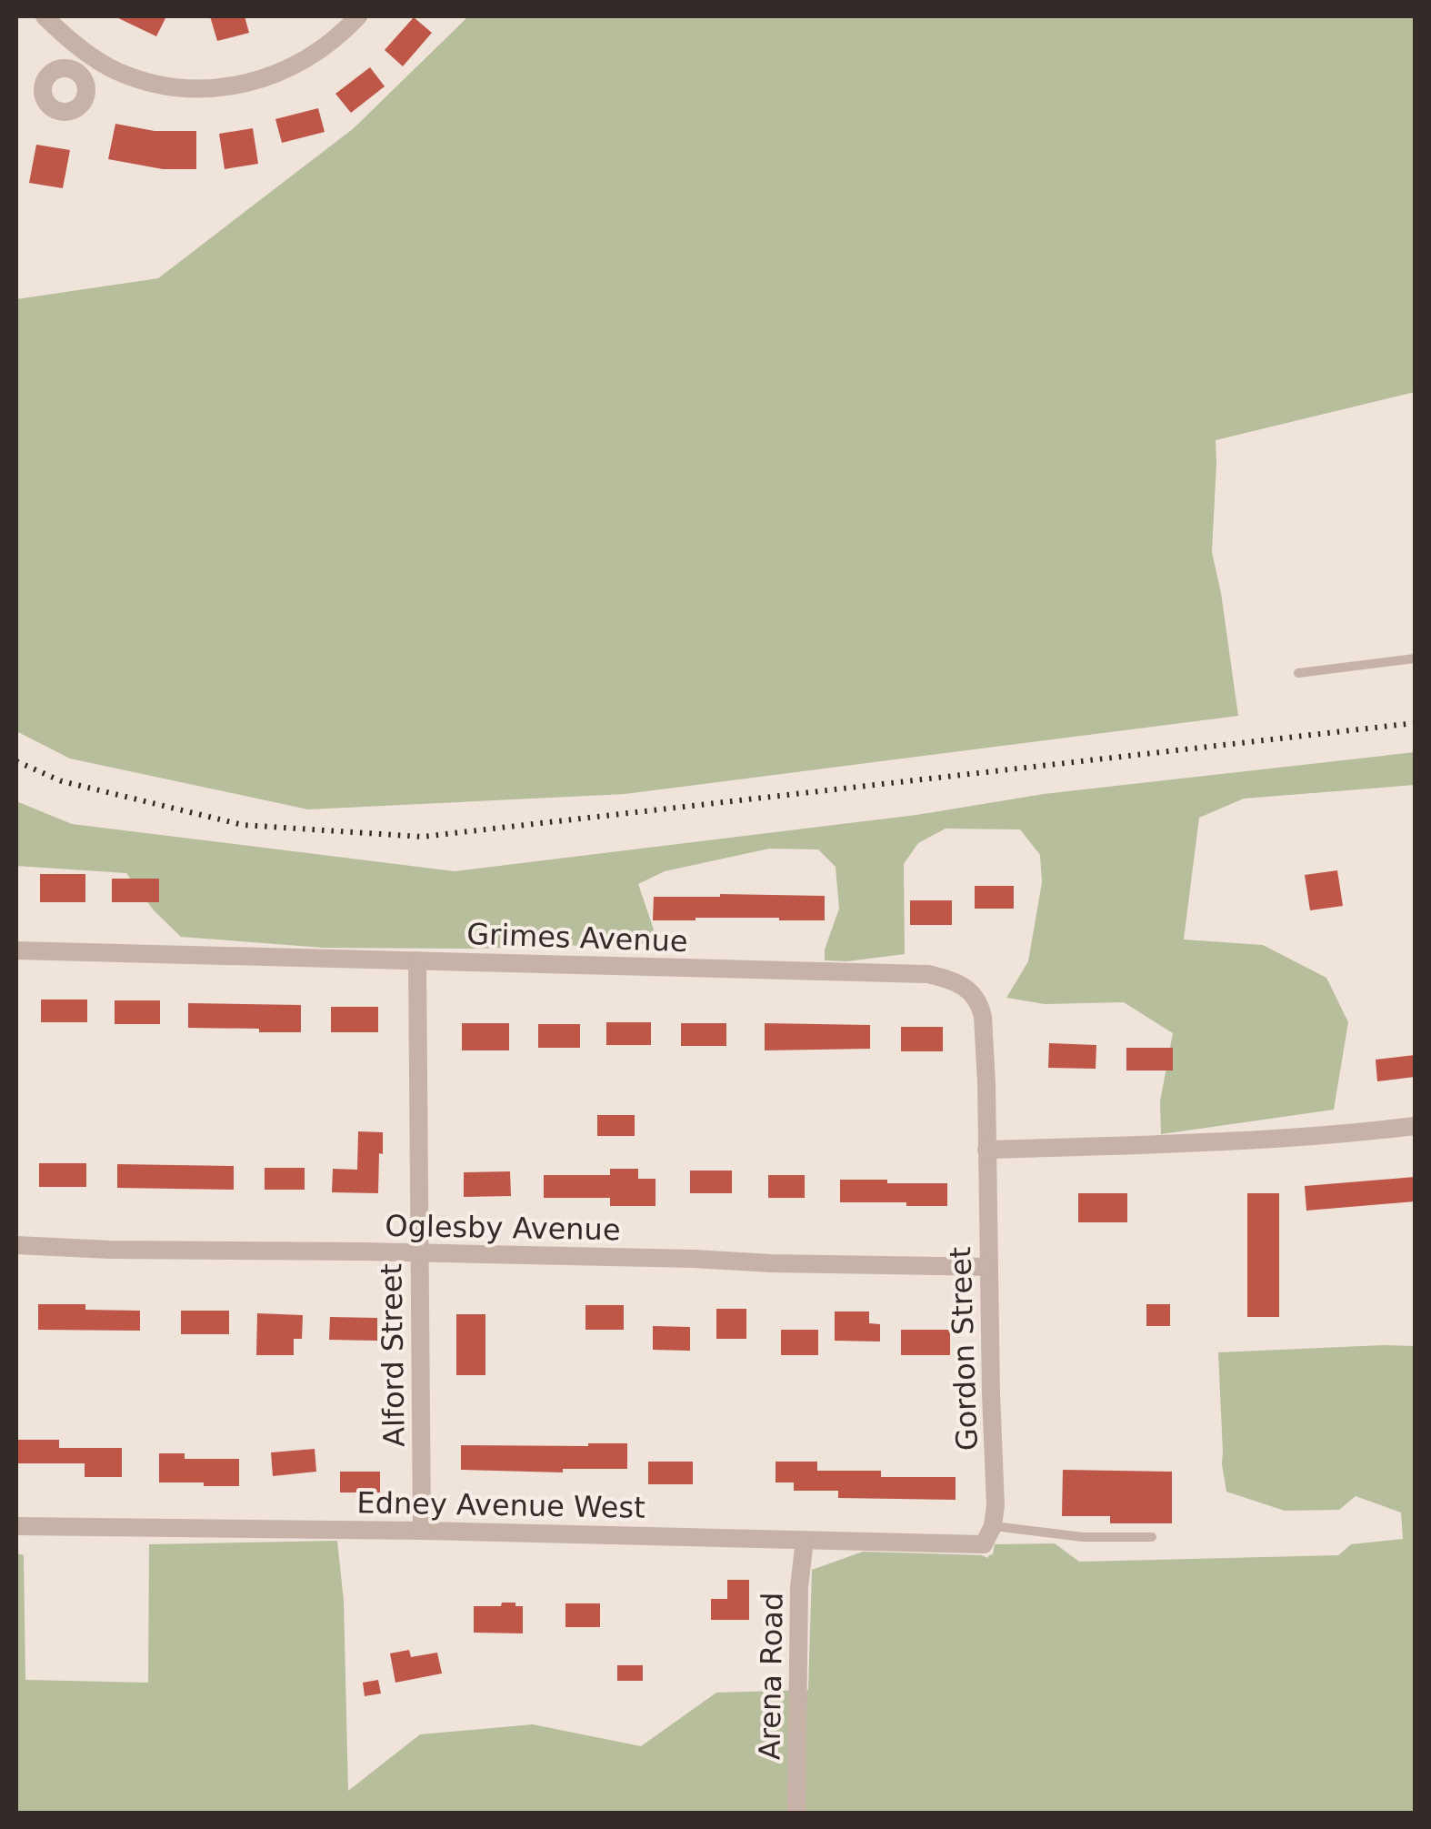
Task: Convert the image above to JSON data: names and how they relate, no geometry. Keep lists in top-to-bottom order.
{
  "streets": {
    "street": [
      "Grimes Avenue",
      "Oglesby Avenue",
      "Gordon Street",
      "Alford Street",
      "Edney Avenue West",
      "Arena Road"
    ]
  },
  "crossings": [
    ["Grimes Avenue", "Gordon Street"],
    ["Grimes Avenue", "Alford Street"],
    ["Oglesby Avenue", "Gordon Street"],
    ["Oglesby Avenue", "Alford Street"],
    ["Gordon Street", "Edney Avenue West"],
    ["Alford Street", "Edney Avenue West"],
    ["Edney Avenue West", "Arena Road"]
  ]
}
